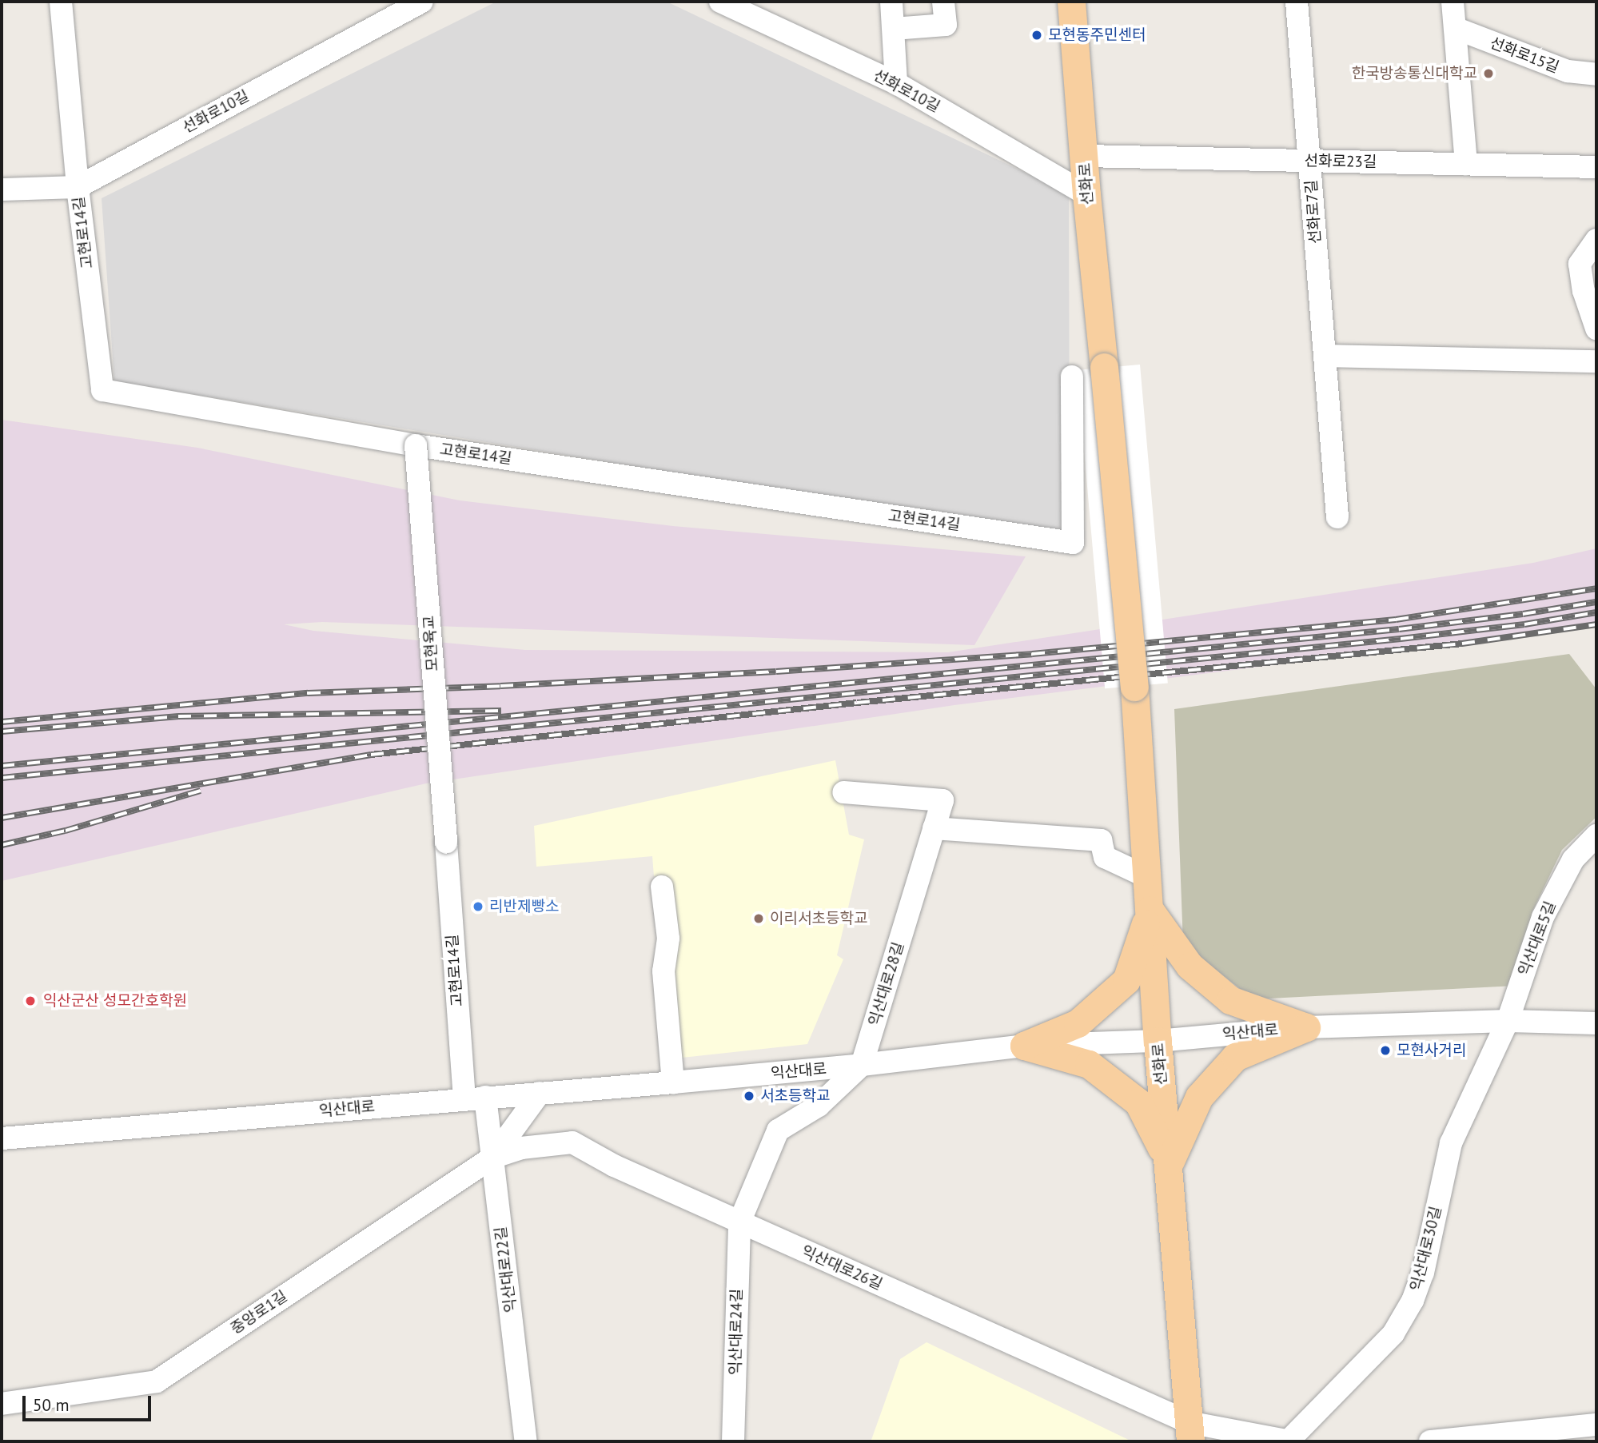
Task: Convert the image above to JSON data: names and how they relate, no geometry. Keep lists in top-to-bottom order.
{
  "streets": {
    "main road": ["선화로"],
    "street": [
      "선화로15길",
      "선화로10길",
      "선화로23길",
      "선화로7길",
      "고현로14길",
      "모현육교",
      "익산대로5길",
      "익산대로28길",
      "익산대로",
      "익산대로30길",
      "익산대로26길",
      "익산대로22길",
      "중앙로1길",
      "익산대로24길"
    ]
  },
  "crossings": [
    ["선화로10길", "선화로"],
    ["선화로10길", "고현로14길"],
    ["선화로23길", "선화로"],
    ["선화로23길", "선화로7길"],
    ["선화로", "익산대로"],
    ["선화로", "익산대로26길"],
    ["고현로14길", "모현육교"],
    ["고현로14길", "익산대로"],
    ["고현로14길", "익산대로22길"],
    ["익산대로5길", "익산대로"],
    ["익산대로5길", "익산대로30길"],
    ["익산대로28길", "익산대로"],
    ["익산대로28길", "익산대로26길"],
    ["익산대로28길", "익산대로24길"],
    ["익산대로", "익산대로30길"],
    ["익산대로", "익산대로22길"],
    ["익산대로30길", "익산대로26길"],
    ["익산대로26길", "익산대로22길"],
    ["익산대로26길", "중앙로1길"],
    ["익산대로26길", "익산대로24길"],
    ["익산대로22길", "중앙로1길"]
  ],
  "places": [
    "모현동주민센터",
    "한국방송통신대학교",
    "리반제빵소",
    "이리서초등학교",
    "익산군산 성모간호학원",
    "모현사거리",
    "서초등학교"
  ],
  "scale_bar": "50 m"
}
